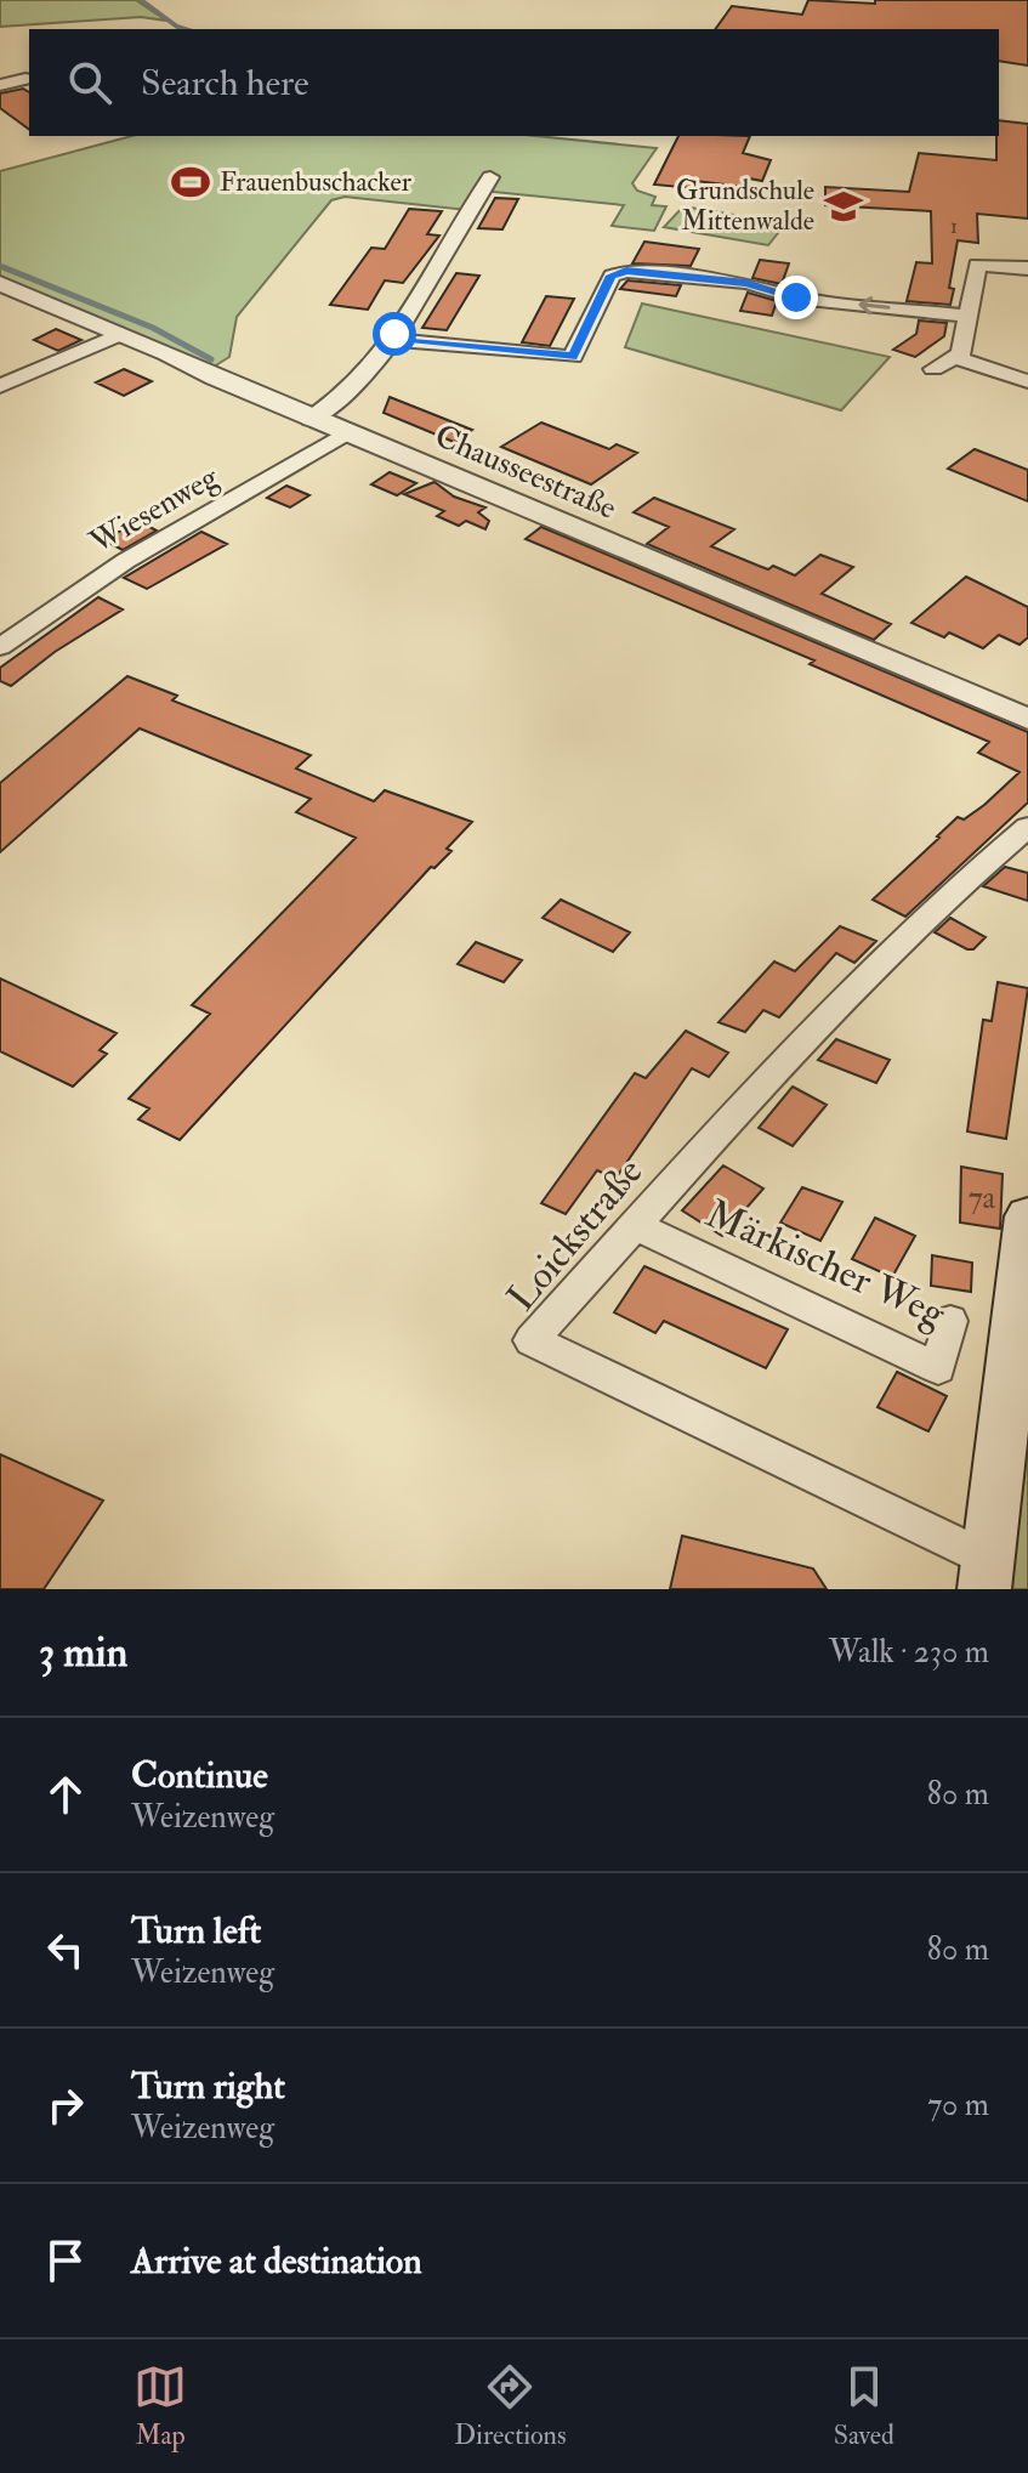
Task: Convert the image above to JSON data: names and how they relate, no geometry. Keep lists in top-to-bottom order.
{
  "streets": {
    "street": [
      "Chausseestraße",
      "Wiesenweg",
      "Loickstraße",
      "Märkischer Weg"
    ]
  },
  "crossings": [
    ["Chausseestraße", "Wiesenweg"],
    ["Loickstraße", "Märkischer Weg"]
  ],
  "places": {
    "sports": ["Frauenbuschacker"],
    "school or university": ["Grundschule Mittenwalde"]
  },
  "house_numbers": ["1", "7a"],
  "page": {
    "search": "Search here",
    "heading": ["3 min", "Walk · 230 m"],
    "list": [
      ["Continue", "Weizenweg", "80 m"],
      ["Turn left", "Weizenweg", "80 m"],
      ["Turn right", "Weizenweg", "70 m"],
      "Arrive at destination"
    ],
    "nav": ["Map", "Directions", "Saved"]
  }
}
